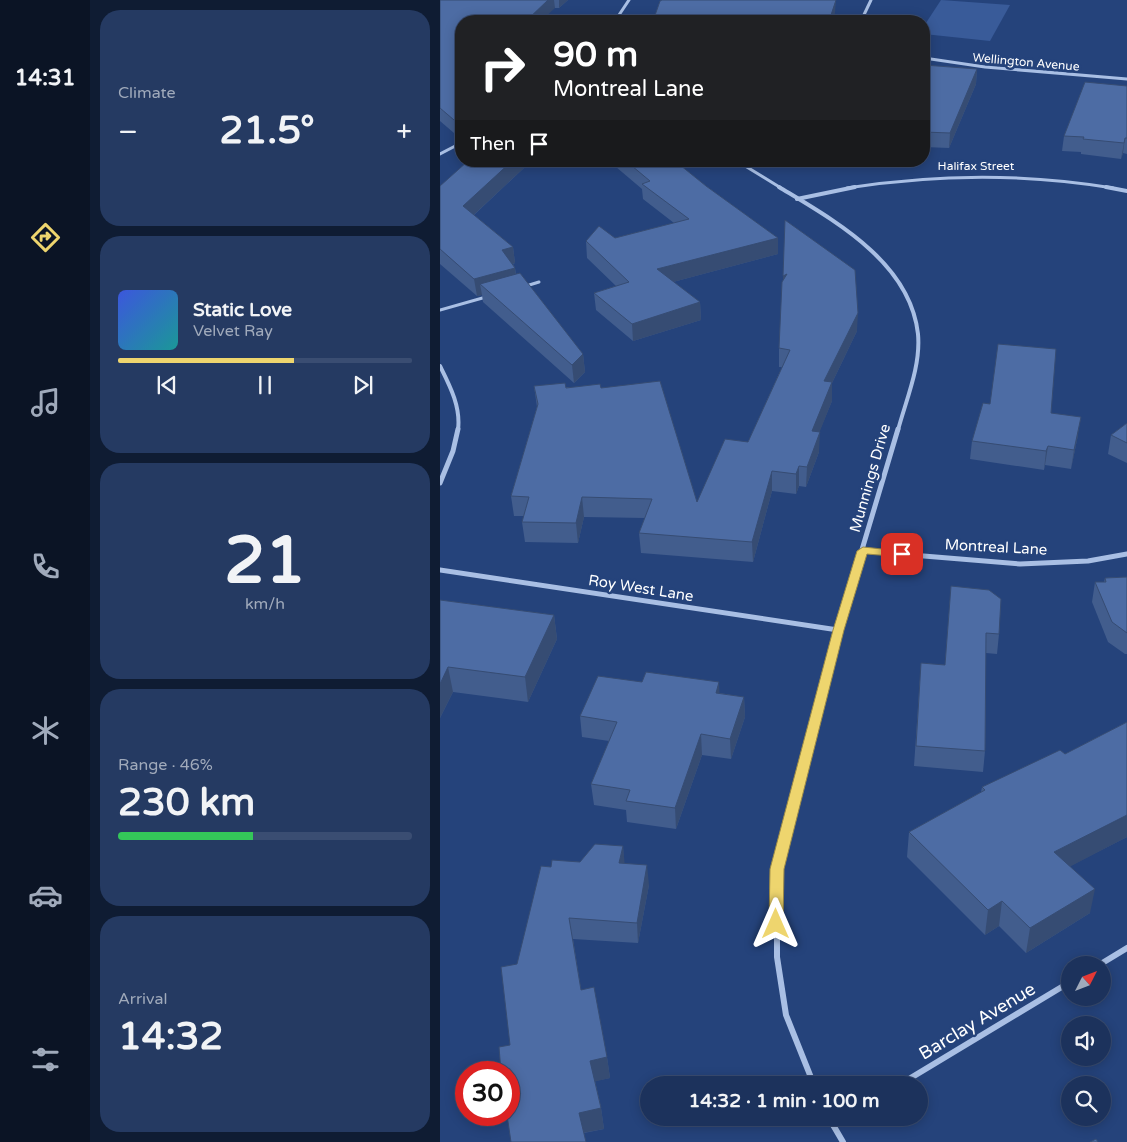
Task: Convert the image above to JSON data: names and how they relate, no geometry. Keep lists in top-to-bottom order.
{
  "streets": {
    "street": [
      "Wellington Avenue",
      "Halifax Street",
      "Munnings Drive",
      "Montreal Lane",
      "Roy West Lane",
      "Barclay Avenue"
    ]
  },
  "crossings": [
    ["Halifax Street", "Munnings Drive"],
    ["Munnings Drive", "Montreal Lane"],
    ["Munnings Drive", "Roy West Lane"]
  ],
  "north": "top right",
  "page": {
    "tabs": "14:31",
    "tile": [
      "Climate",
      ["21", "km/h"],
      ["Range · 46%", "230 km"],
      ["Arrival", "14:32"]
    ],
    "turn": ["90 m", "Montreal Lane"],
    "heat": ["−", "21.5°", "+"],
    "then": "Then",
    "song": ["Static Love", "Velvet Ray"],
    "limit": "30",
    "trip": "14:32 · 1 min · 100 m"
  }
}
